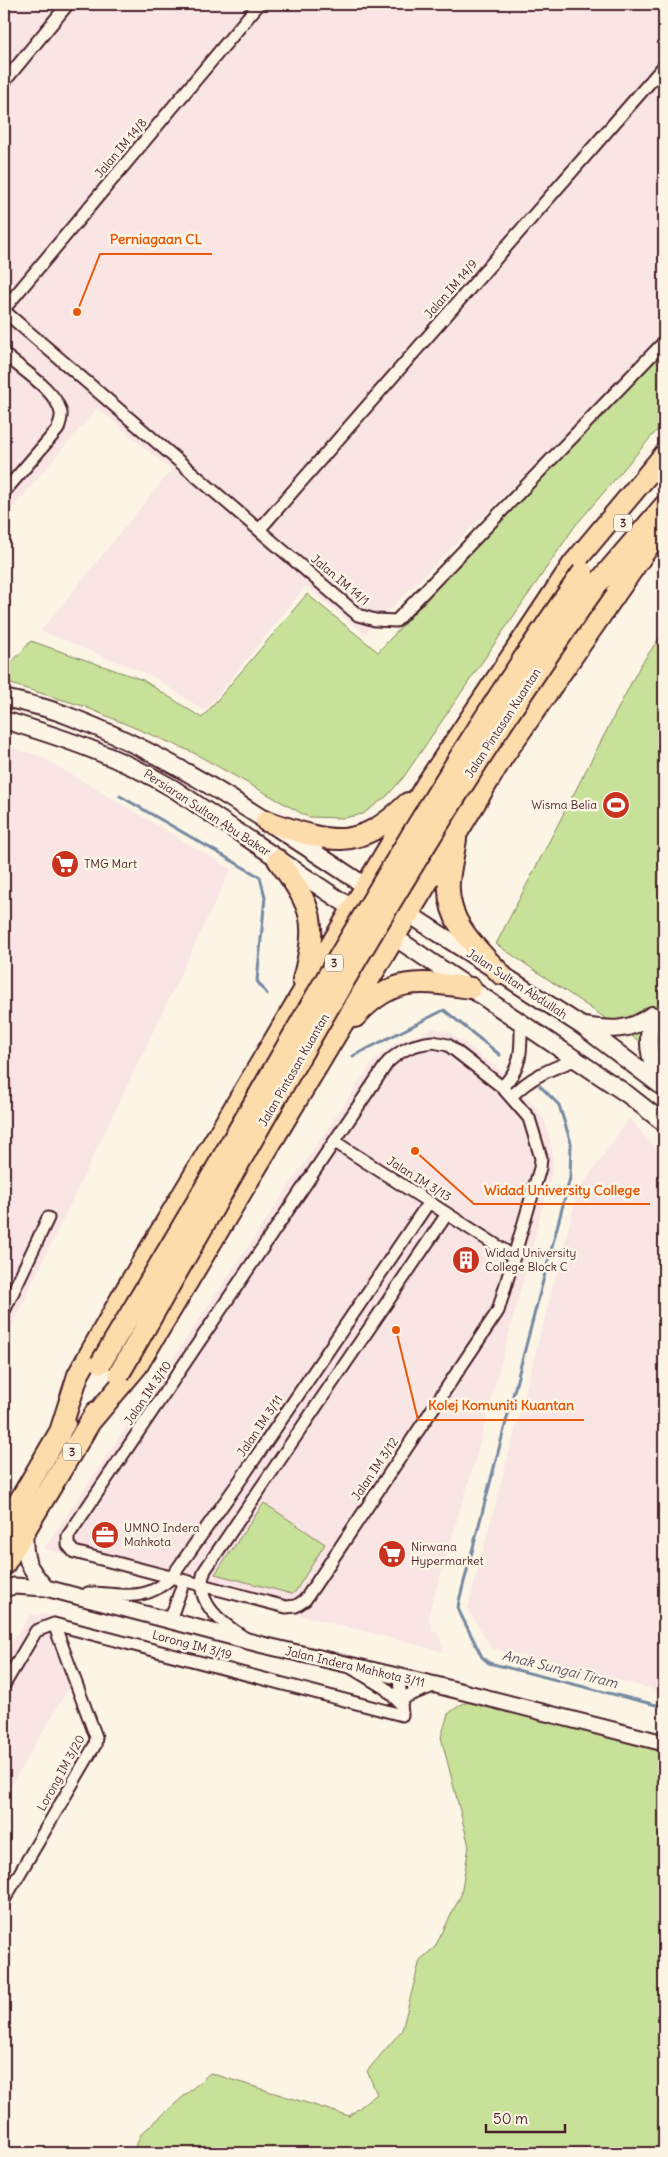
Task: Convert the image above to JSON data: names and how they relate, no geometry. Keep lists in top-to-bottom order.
{
  "streets": {
    "highway": ["3", "Jalan Pintasan Kuantan"],
    "main road": ["Persiaran Sultan Abu Bakar", "Jalan Sultan Abdullah"],
    "street": [
      "Jalan IM 14/8",
      "Jalan IM 14/9",
      "Jalan IM 14/1",
      "Jalan IM 3/13",
      "Jalan IM 3/10",
      "Jalan IM 3/11",
      "Jalan IM 3/12",
      "Lorong IM 3/19",
      "Jalan Indera Mahkota 3/11",
      "Lorong IM 3/20"
    ]
  },
  "crossings": [
    ["Jalan IM 14/8", "Jalan IM 14/1"],
    ["Jalan IM 14/9", "Jalan IM 14/1"],
    ["3", "Jalan Pintasan Kuantan"],
    ["Persiaran Sultan Abu Bakar", "Jalan Sultan Abdullah"],
    ["Jalan IM 3/13", "Jalan IM 3/10"],
    ["Jalan IM 3/13", "Jalan IM 3/11"],
    ["Jalan IM 3/13", "Jalan IM 3/12"],
    ["Jalan IM 3/10", "Jalan IM 3/11"],
    ["Jalan IM 3/10", "Jalan IM 3/12"],
    ["Jalan IM 3/11", "Jalan Indera Mahkota 3/11"],
    ["Lorong IM 3/19", "Lorong IM 3/20"]
  ],
  "water": ["Anak Sungai Tiram"],
  "places": {
    "other": ["Perniagaan CL", "Widad University College", "Kolej Komuniti Kuantan"],
    "sports": ["Wisma Belia"],
    "supermarket": ["TMG Mart", "Nirwana Hypermarket"],
    "building": ["Widad University College Block C"],
    "office": ["UMNO Indera Mahkota"]
  },
  "scale_bar": "50 m"
}
